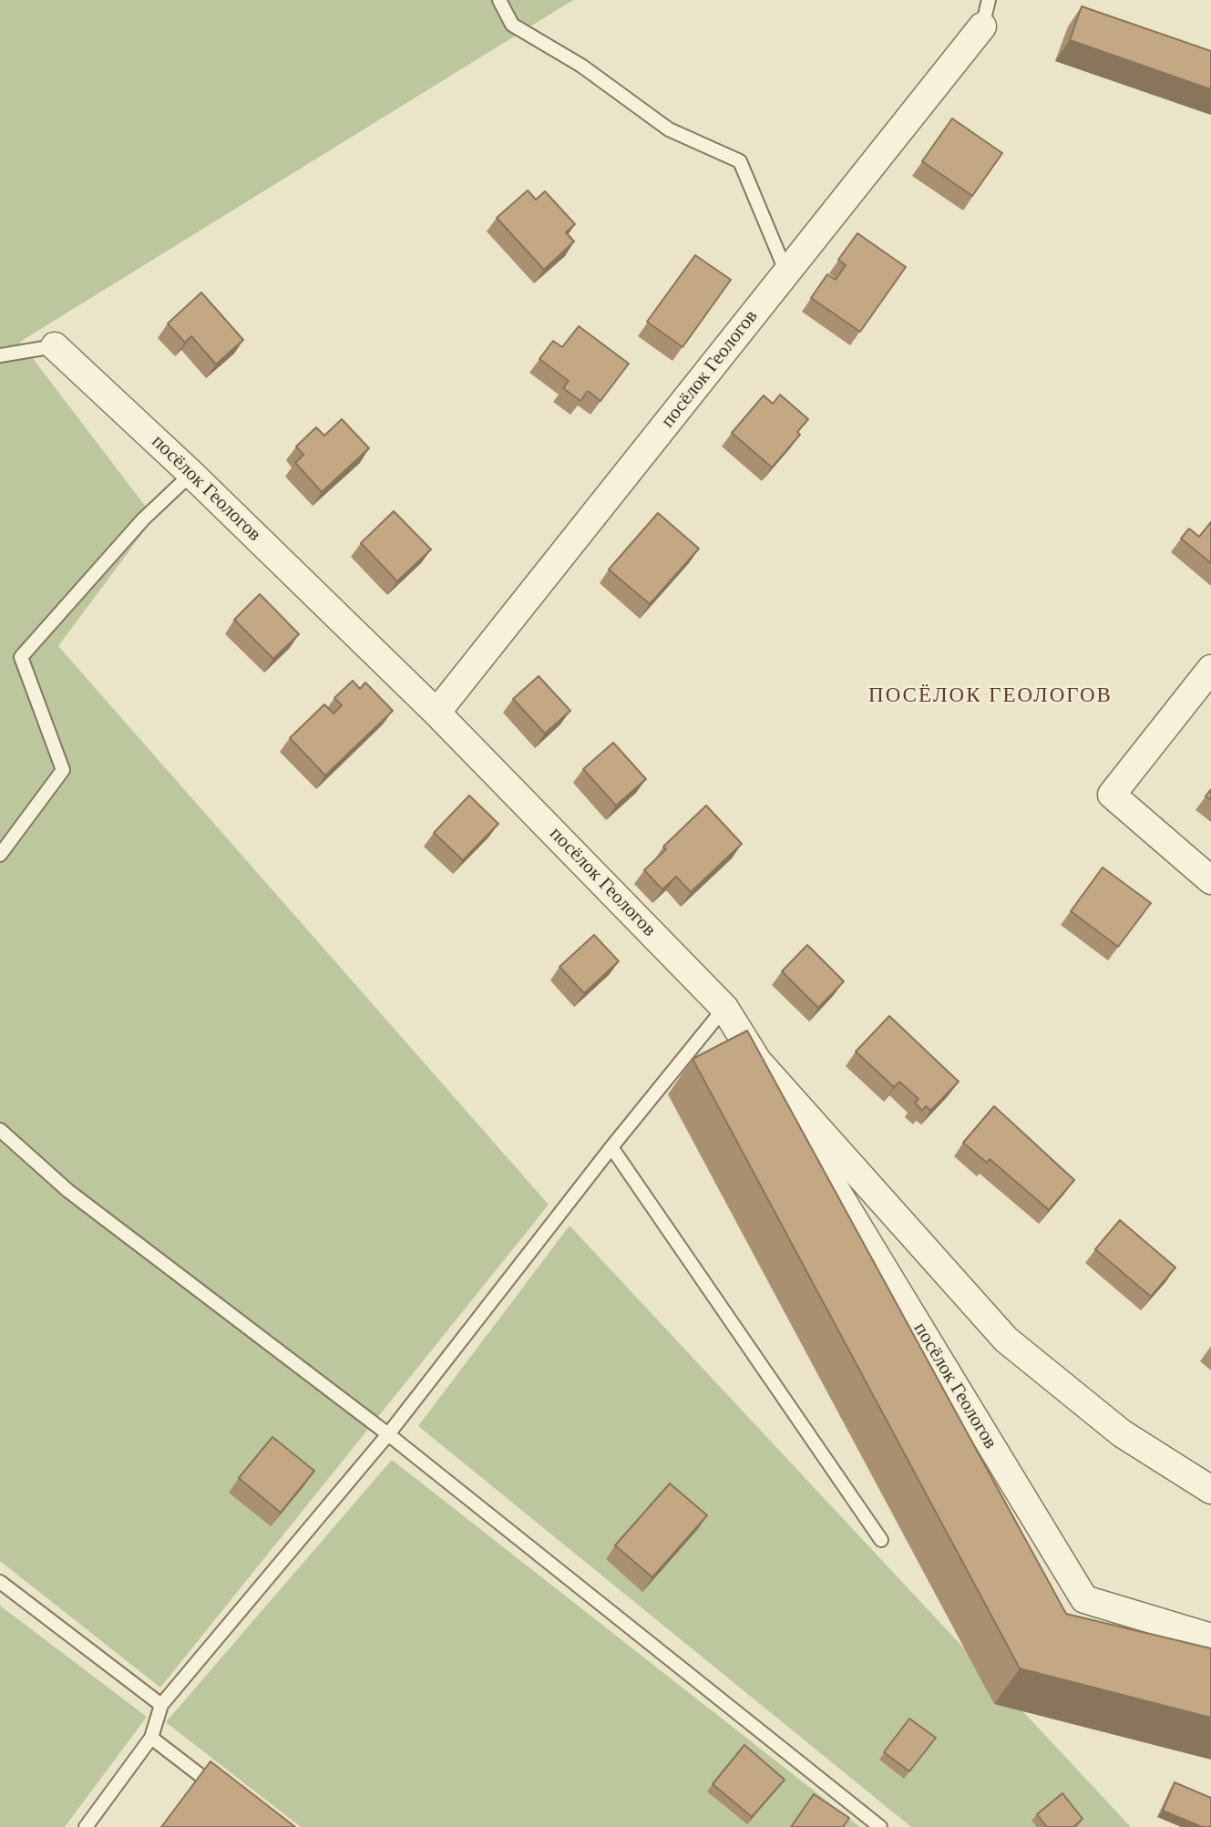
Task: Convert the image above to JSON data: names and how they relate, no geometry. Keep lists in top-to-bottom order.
{
  "streets": {
    "street": ["посёлок Геологов"]
  },
  "districts": ["ПОСЁЛОК ГЕОЛОГОВ"]
}
